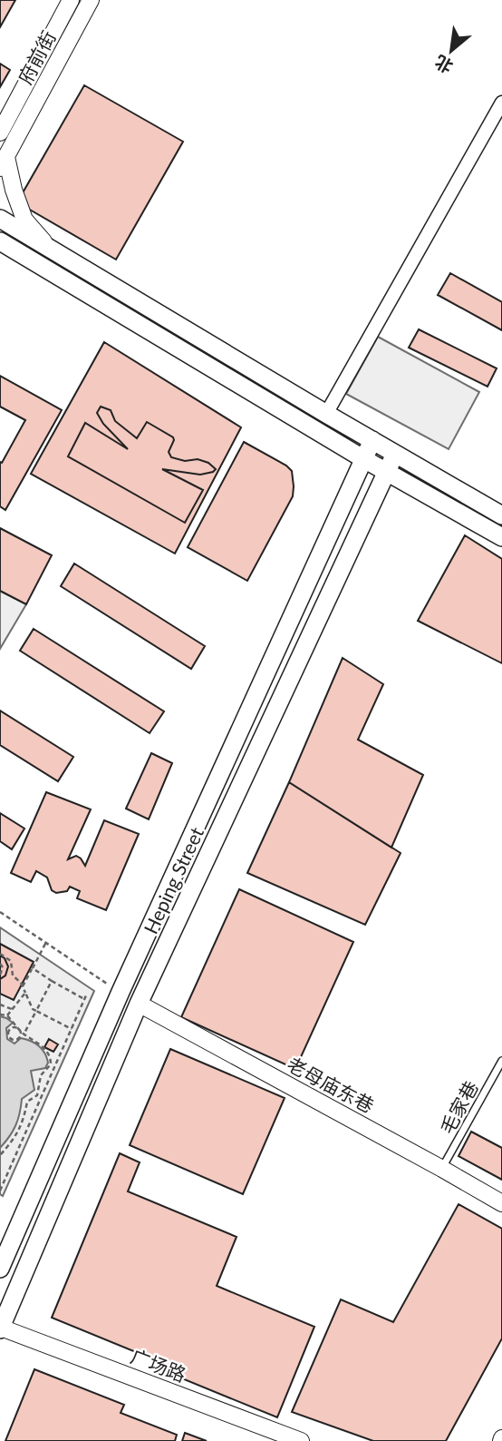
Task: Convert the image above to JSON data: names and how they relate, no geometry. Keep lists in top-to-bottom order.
{
  "streets": {
    "main road": ["Heping Street"],
    "street": ["府前街", "老母庙东巷", "广场路"],
    "lane": ["毛家巷"]
  },
  "crossings": [
    ["Heping Street", "老母庙东巷"],
    ["Heping Street", "广场路"],
    ["老母庙东巷", "毛家巷"]
  ],
  "north": "bottom left"
}
